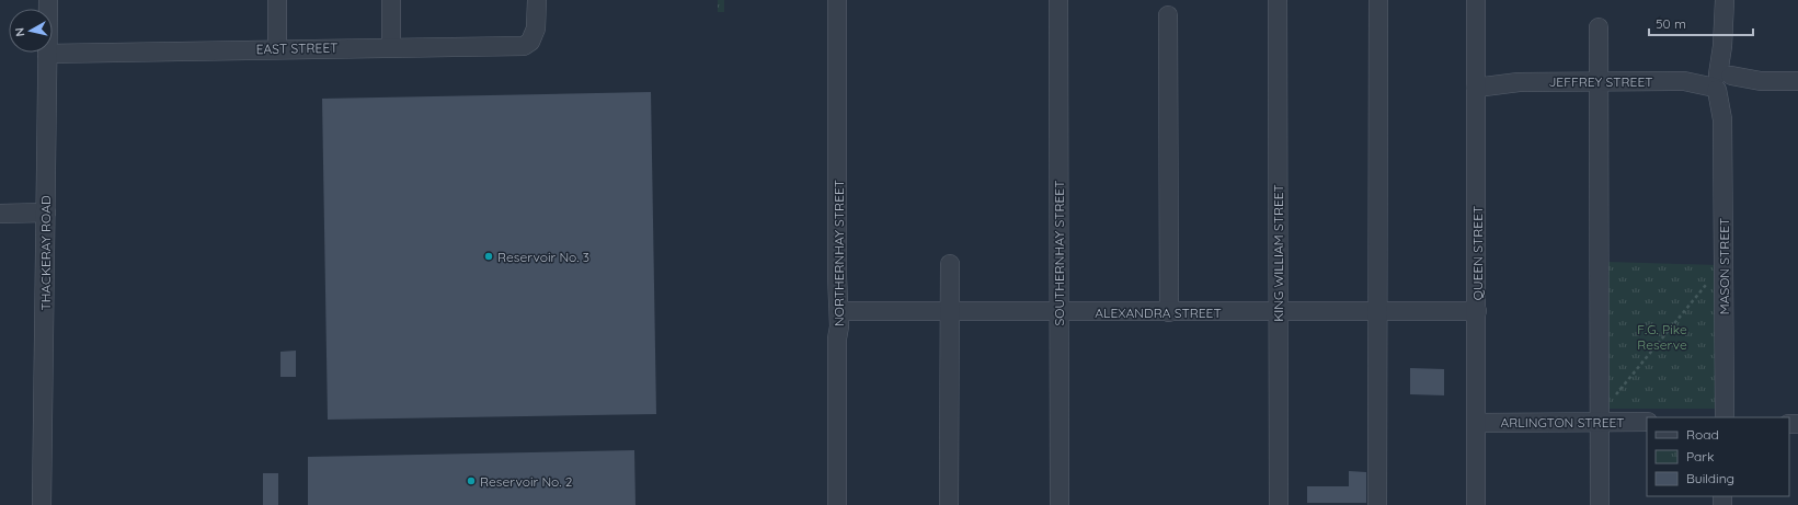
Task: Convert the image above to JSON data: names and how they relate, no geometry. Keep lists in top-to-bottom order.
{
  "streets": {
    "street": [
      "EAST STREET",
      "JEFFREY STREET",
      "THACKERAY ROAD",
      "NORTHERNHAY STREET",
      "SOUTHERNHAY STREET",
      "KING WILLIAM STREET",
      "QUEEN STREET",
      "MASON STREET",
      "ALEXANDRA STREET",
      "ARLINGTON STREET"
    ]
  },
  "crossings": [
    ["EAST STREET", "THACKERAY ROAD"],
    ["JEFFREY STREET", "QUEEN STREET"],
    ["JEFFREY STREET", "MASON STREET"],
    ["NORTHERNHAY STREET", "ALEXANDRA STREET"],
    ["SOUTHERNHAY STREET", "ALEXANDRA STREET"],
    ["KING WILLIAM STREET", "ALEXANDRA STREET"],
    ["QUEEN STREET", "ALEXANDRA STREET"],
    ["QUEEN STREET", "ARLINGTON STREET"]
  ],
  "parks": ["F.G. Pike Reserve"],
  "places": ["Reservoir No. 3", "Reservoir No. 2"],
  "legend": ["Road", "Park", "Building"],
  "scale_bar": "50 m",
  "north": "left"
}
